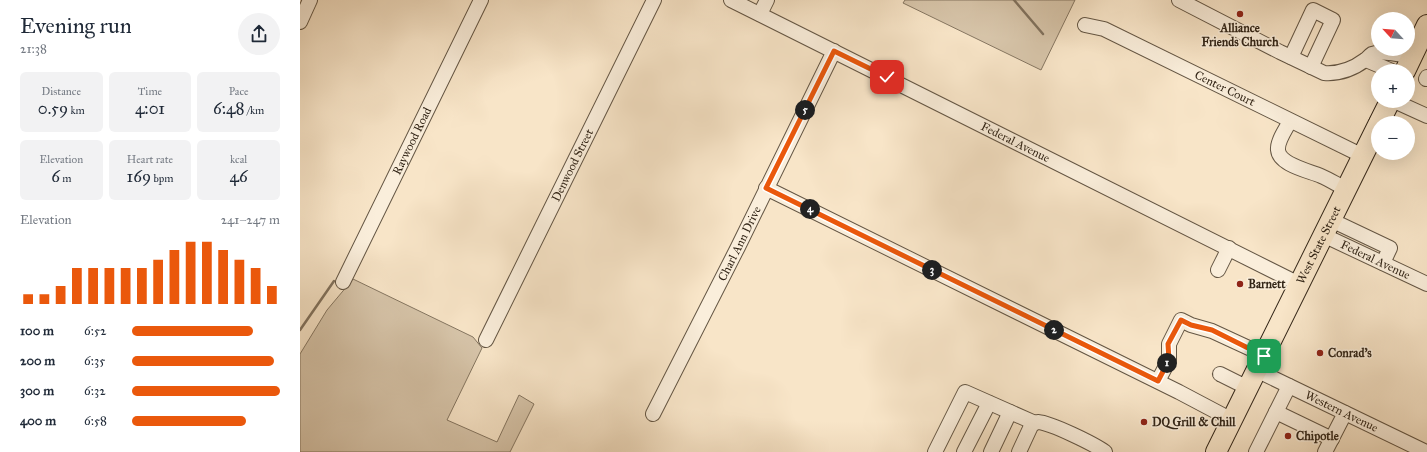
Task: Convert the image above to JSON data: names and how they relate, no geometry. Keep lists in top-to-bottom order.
{
  "streets": {
    "highway": ["West State Street"],
    "street": [
      "Center Court",
      "Raywood Road",
      "Federal Avenue",
      "Denwood Street",
      "Charl Ann Drive",
      "Western Avenue"
    ]
  },
  "crossings": [
    ["Center Court", "West State Street"],
    ["Federal Avenue", "Charl Ann Drive"],
    ["Federal Avenue", "West State Street"],
    ["West State Street", "Western Avenue"]
  ],
  "places": [
    "Alliance Friends Church",
    "Barnett",
    "Conrad's",
    "DQ Grill & Chill",
    "Chipotle"
  ],
  "north": "top left",
  "page": {
    "heading": ["Evening run", "21:38"],
    "map_buttons": ["+", "−"],
    "stats": [
      ["Distance", "0.59 km"],
      ["Time", "4:01"],
      ["Pace", "6:48 /km"],
      ["Elevation", "6 m"],
      ["Heart rate", "169 bpm"],
      ["kcal", "46"]
    ],
    "pins": [
      "5",
      "4",
      "3",
      "2",
      "1"
    ],
    "chart": ["Elevation", "241–247 m"],
    "list": [
      {
        "name": "100 m",
        "note": "6:52"
      },
      {
        "name": "200 m",
        "note": "6:35"
      },
      {
        "name": "300 m",
        "note": "6:32"
      },
      {
        "name": "400 m",
        "note": "6:58"
      }
    ]
  }
}
